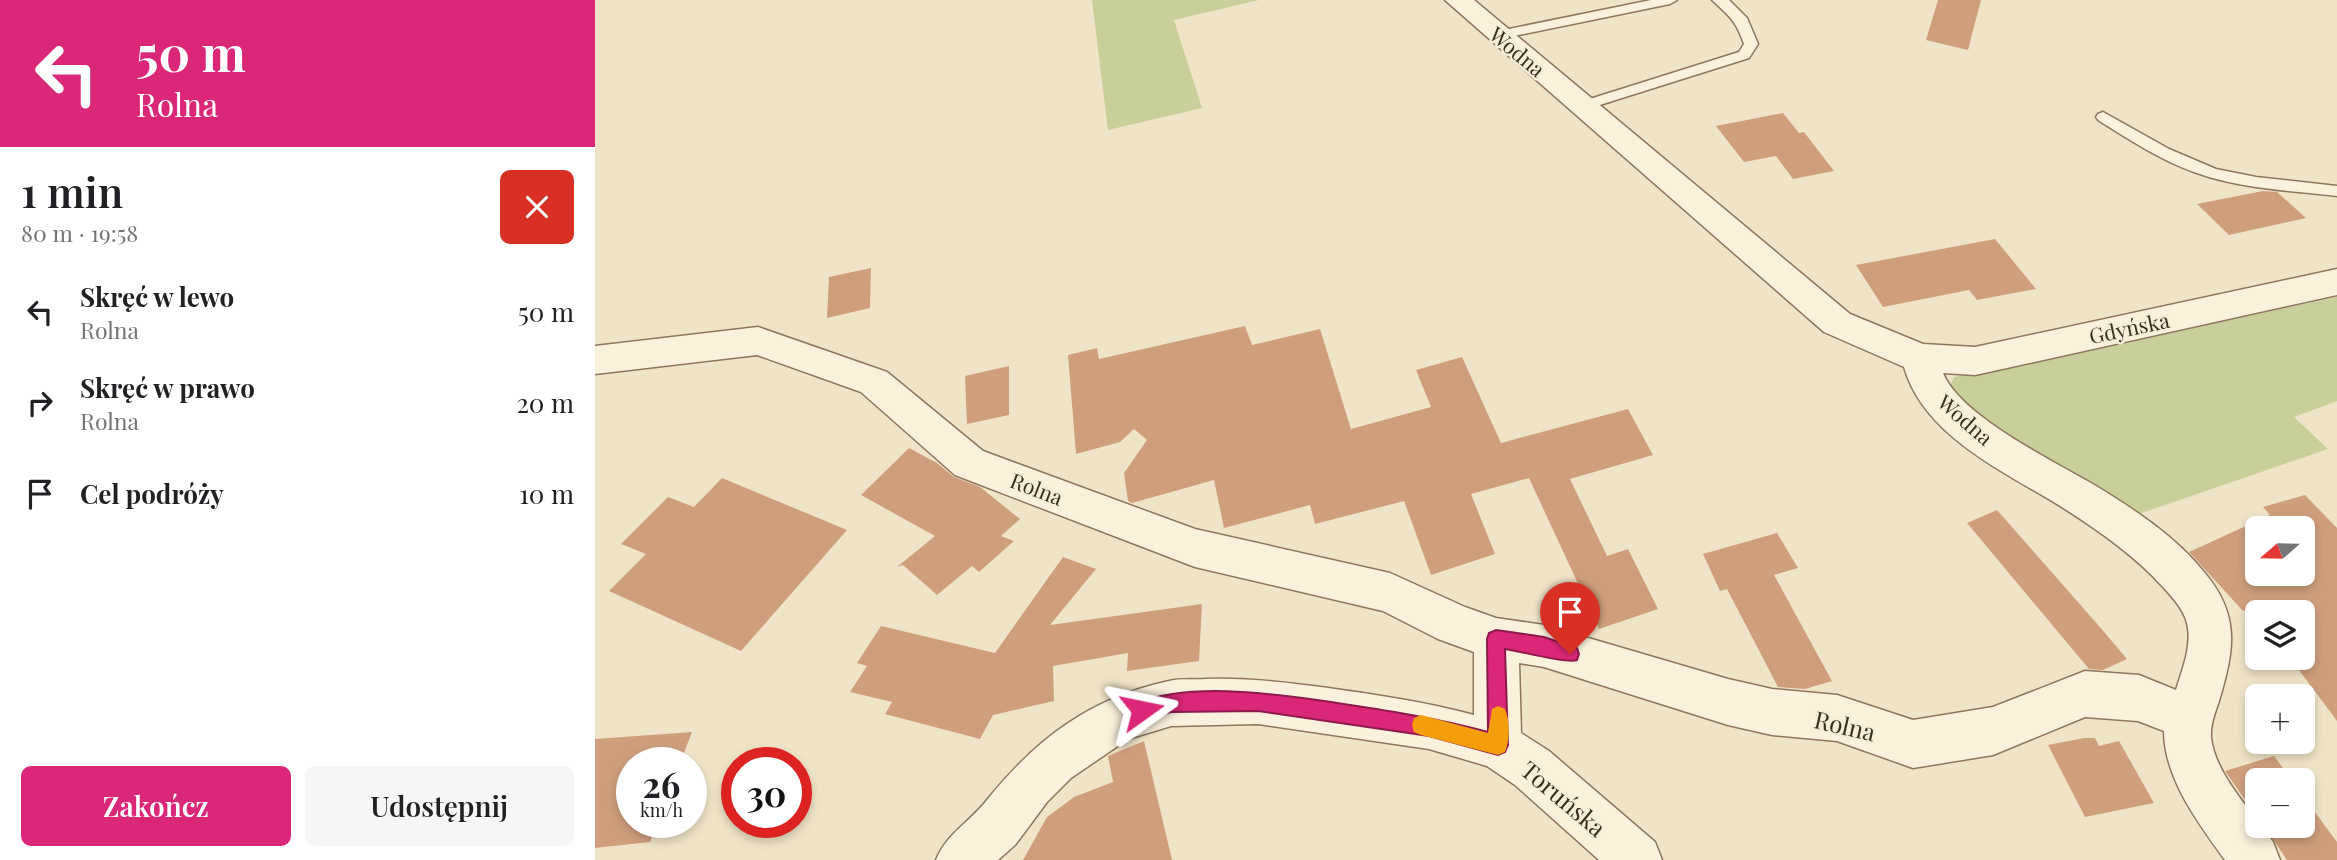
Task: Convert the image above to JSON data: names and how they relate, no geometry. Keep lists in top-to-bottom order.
{
  "streets": {
    "street": [
      "Wodna",
      "Gdyńska",
      "Rolna",
      "Toruńska"
    ]
  },
  "crossings": [
    ["Wodna", "Gdyńska"],
    ["Wodna", "Rolna"]
  ],
  "north": "left",
  "page": {
    "turn": ["50 m", "Rolna"],
    "heading": ["1 min", "80 m · 19:58"],
    "list": [
      {
        "name": "Skręć w lewo",
        "note": "Rolna",
        "value": "50 m"
      },
      {
        "name": "Skręć w prawo",
        "note": "Rolna",
        "value": "20 m"
      },
      {
        "name": "Cel podróży",
        "value": "10 m"
      }
    ],
    "map_buttons": ["+", "−"],
    "speed": "26 km/h",
    "limit": "30",
    "buttons": ["Zakończ", "Udostępnij"]
  }
}
